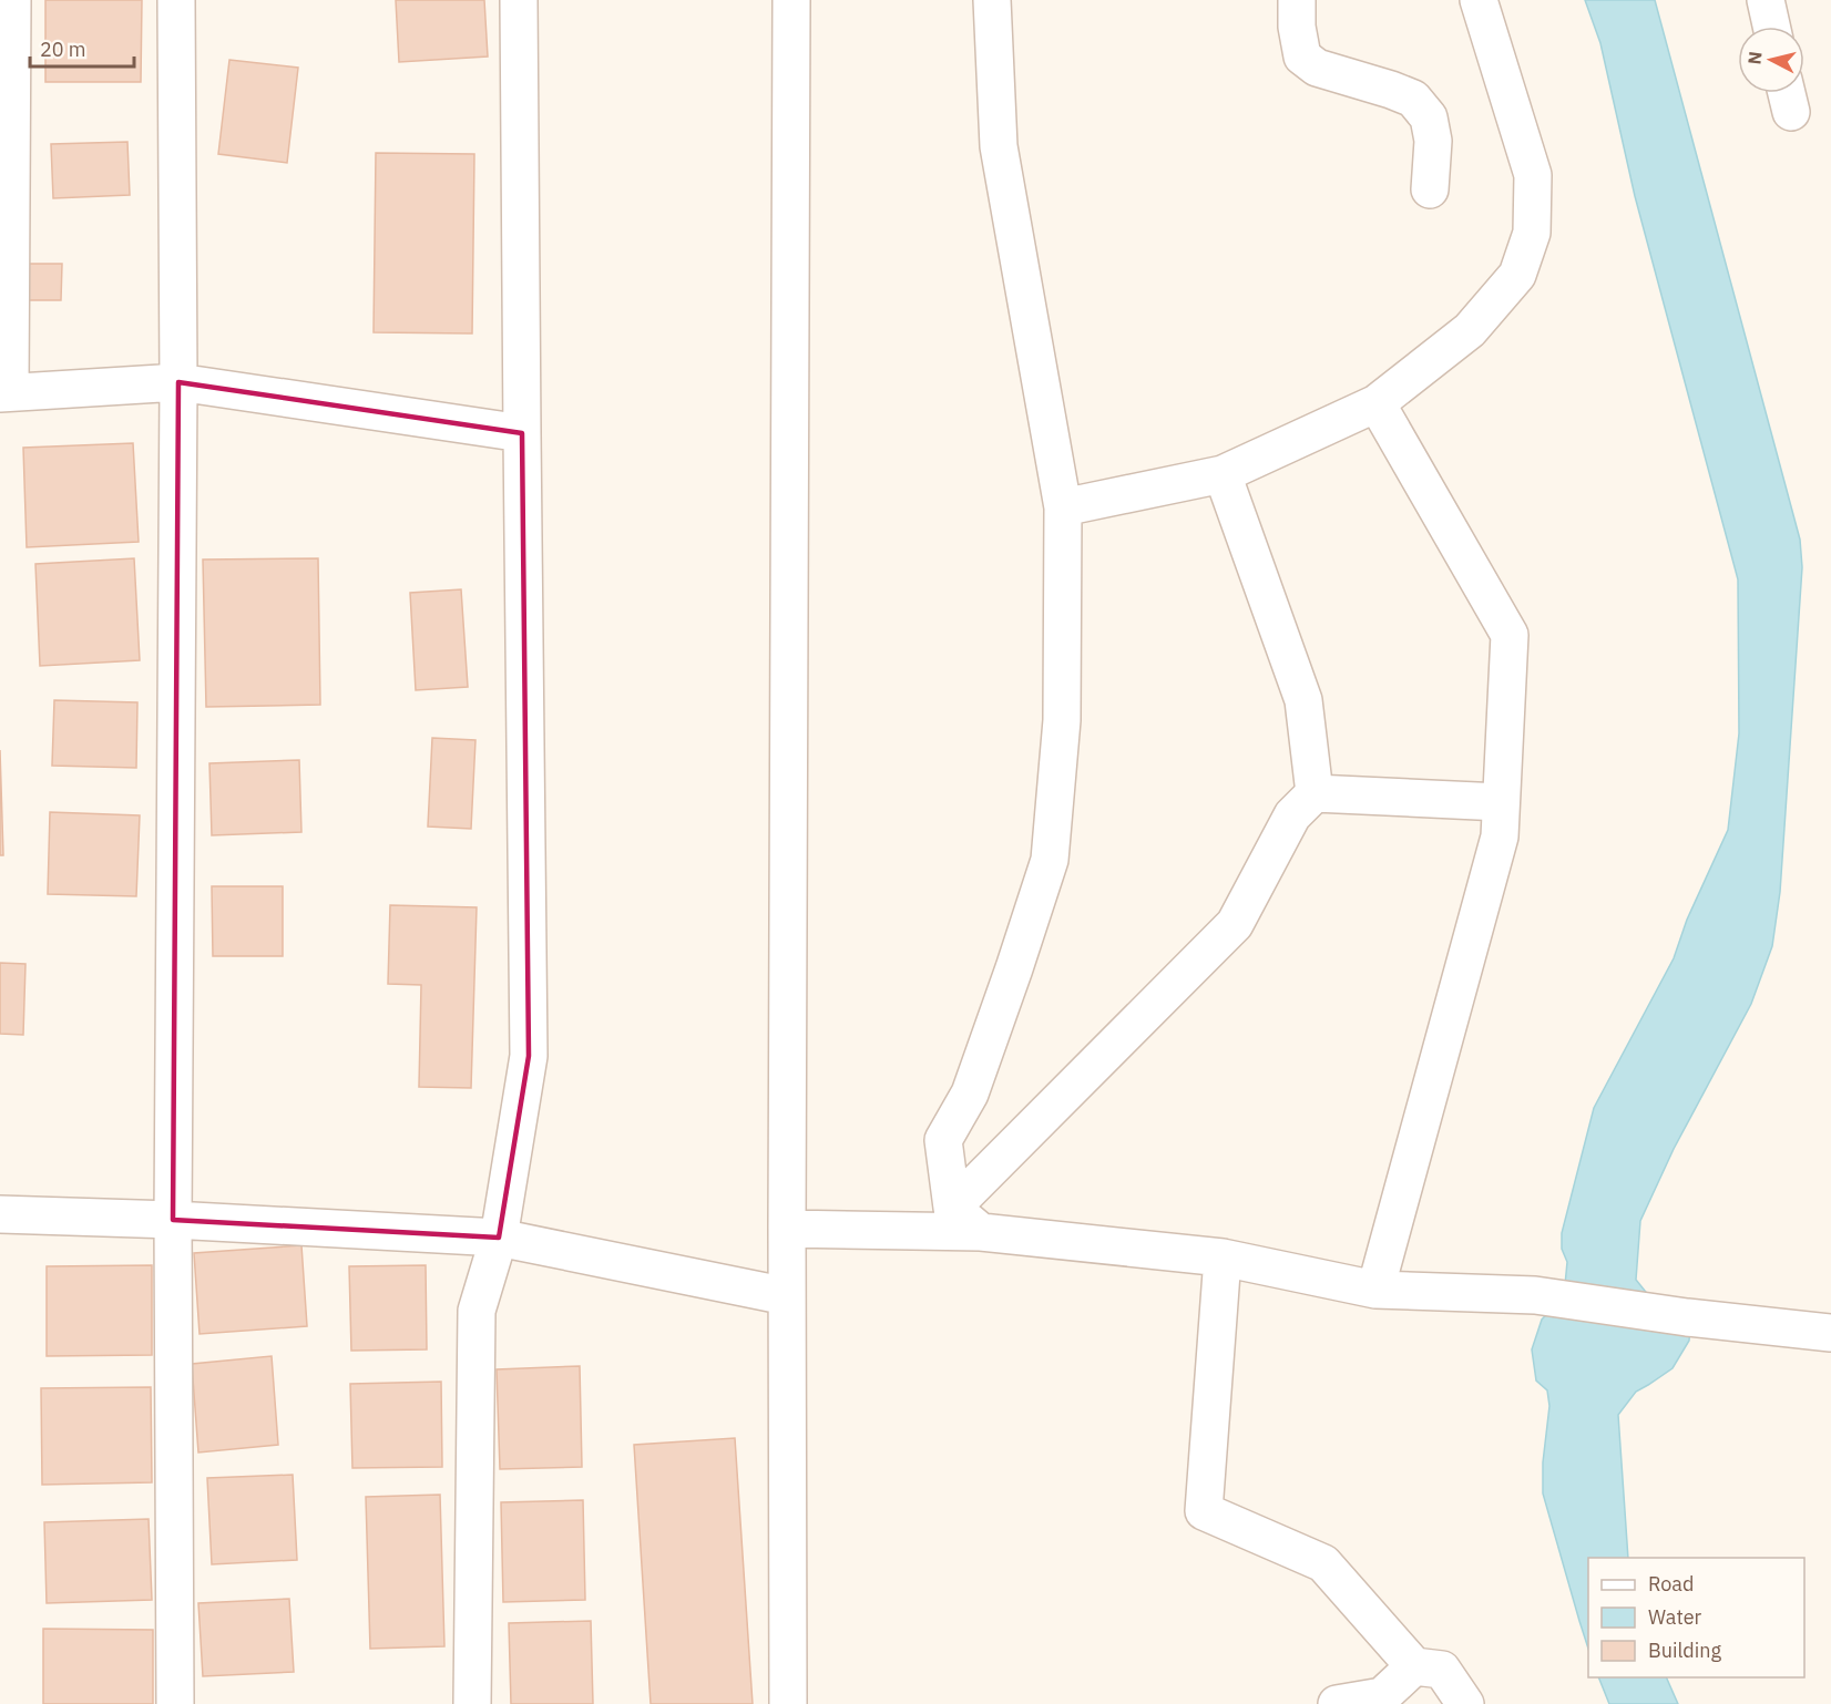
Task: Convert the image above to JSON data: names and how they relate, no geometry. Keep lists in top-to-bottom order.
{
  "legend": ["Road", "Water", "Building"],
  "scale_bar": "20 m",
  "north": "left"
}
